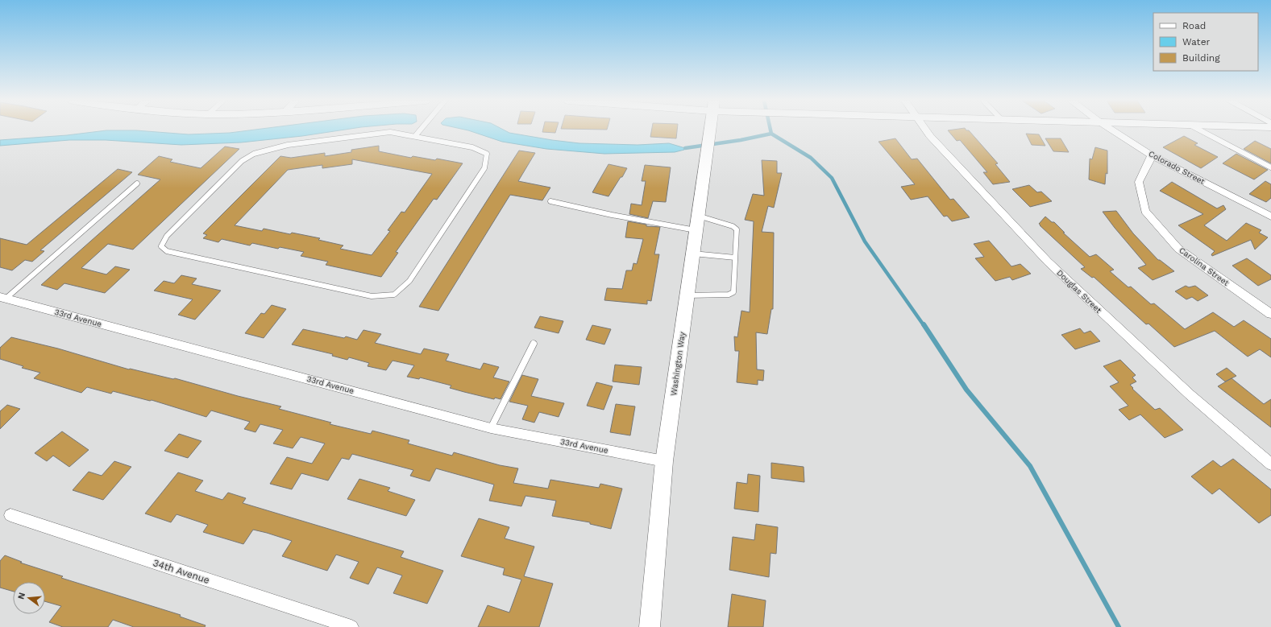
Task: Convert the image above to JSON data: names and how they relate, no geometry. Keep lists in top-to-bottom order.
{
  "streets": {
    "main road": ["Washington Way"],
    "street": [
      "Colorado Street",
      "Carolina Street",
      "Douglas Street",
      "33rd Avenue",
      "34th Avenue"
    ]
  },
  "crossings": [
    ["Colorado Street", "Carolina Street"],
    ["33rd Avenue", "Washington Way"]
  ],
  "legend": ["Road", "Water", "Building"],
  "north": "left"
}
